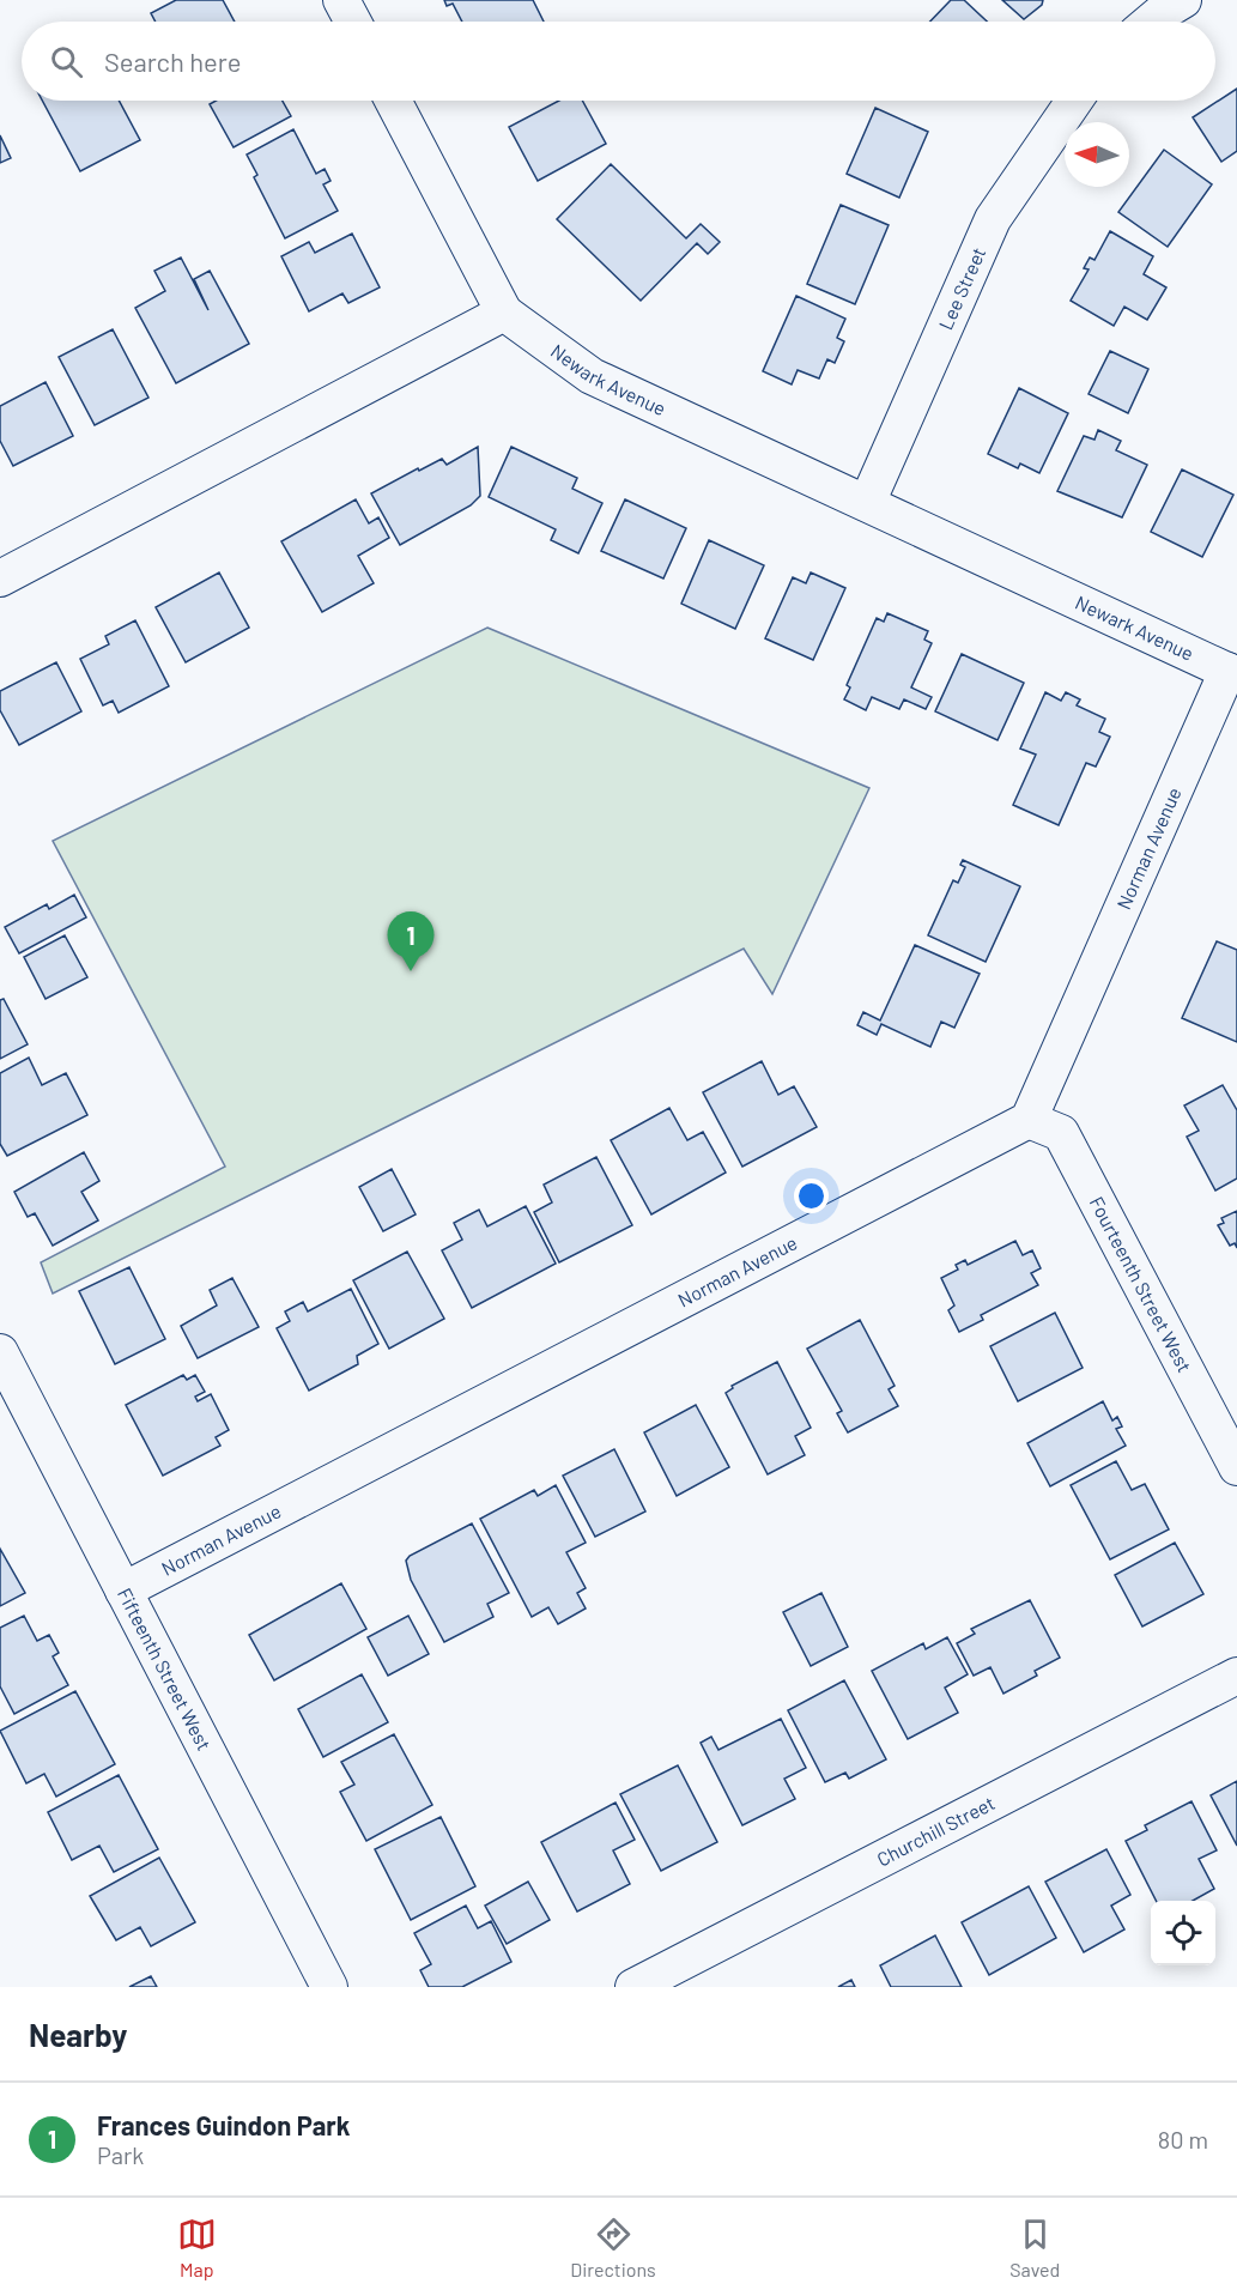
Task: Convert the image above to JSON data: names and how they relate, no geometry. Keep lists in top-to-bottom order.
{
  "streets": {
    "street": [
      "Lee Street",
      "Newark Avenue",
      "Norman Avenue",
      "Fourteenth Street West",
      "Fifteenth Street West",
      "Churchill Street"
    ]
  },
  "crossings": [
    ["Lee Street", "Newark Avenue"],
    ["Newark Avenue", "Norman Avenue"],
    ["Norman Avenue", "Fourteenth Street West"],
    ["Norman Avenue", "Fifteenth Street West"]
  ],
  "north": "left",
  "page": {
    "search": "Search here",
    "pins": "1",
    "heading": "Nearby",
    "list": [
      {
        "mark": "1",
        "name": "Frances Guindon Park",
        "note": "Park",
        "value": "80 m"
      }
    ],
    "nav": ["Map", "Directions", "Saved"]
  }
}
